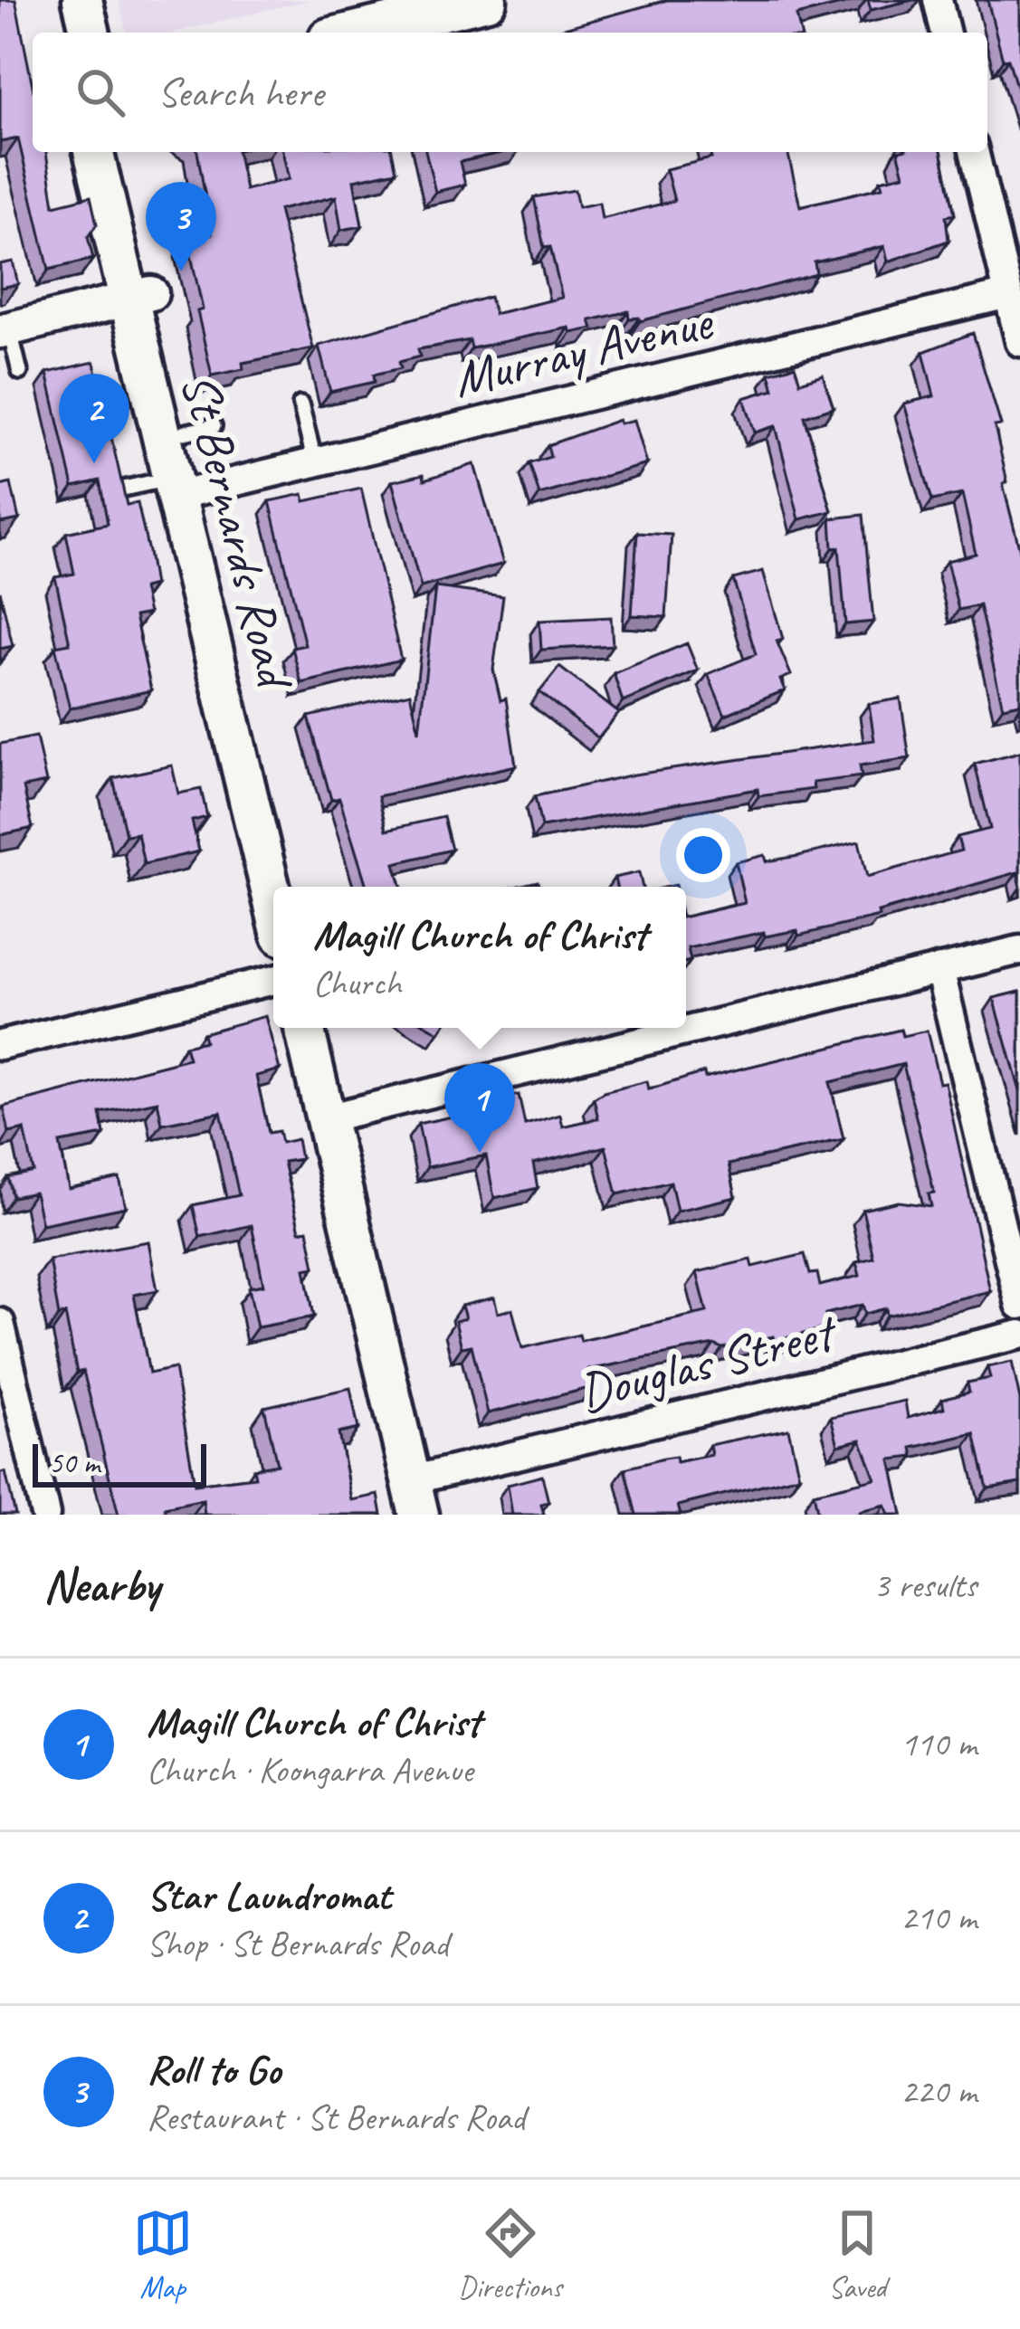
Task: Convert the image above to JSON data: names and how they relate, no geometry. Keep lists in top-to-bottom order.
{
  "streets": {
    "main road": ["St Bernards Road"],
    "street": ["Murray Avenue", "Douglas Street"]
  },
  "crossings": [
    ["Murray Avenue", "St Bernards Road"]
  ],
  "scale_bar": "50 m",
  "page": {
    "search": "Search here",
    "pins": ["3", "2", "1"],
    "popup": ["Magill Church of Christ", "Church"],
    "scale": "50 m",
    "heading": ["Nearby", "3 results"],
    "list": [
      {
        "mark": "1",
        "name": "Magill Church of Christ",
        "note": "Church · Koongarra Avenue",
        "value": "110 m"
      },
      {
        "mark": "2",
        "name": "Star Laundromat",
        "note": "Shop · St Bernards Road",
        "value": "210 m"
      },
      {
        "mark": "3",
        "name": "Roll to Go",
        "note": "Restaurant · St Bernards Road",
        "value": "220 m"
      }
    ],
    "nav": ["Map", "Directions", "Saved"]
  }
}
